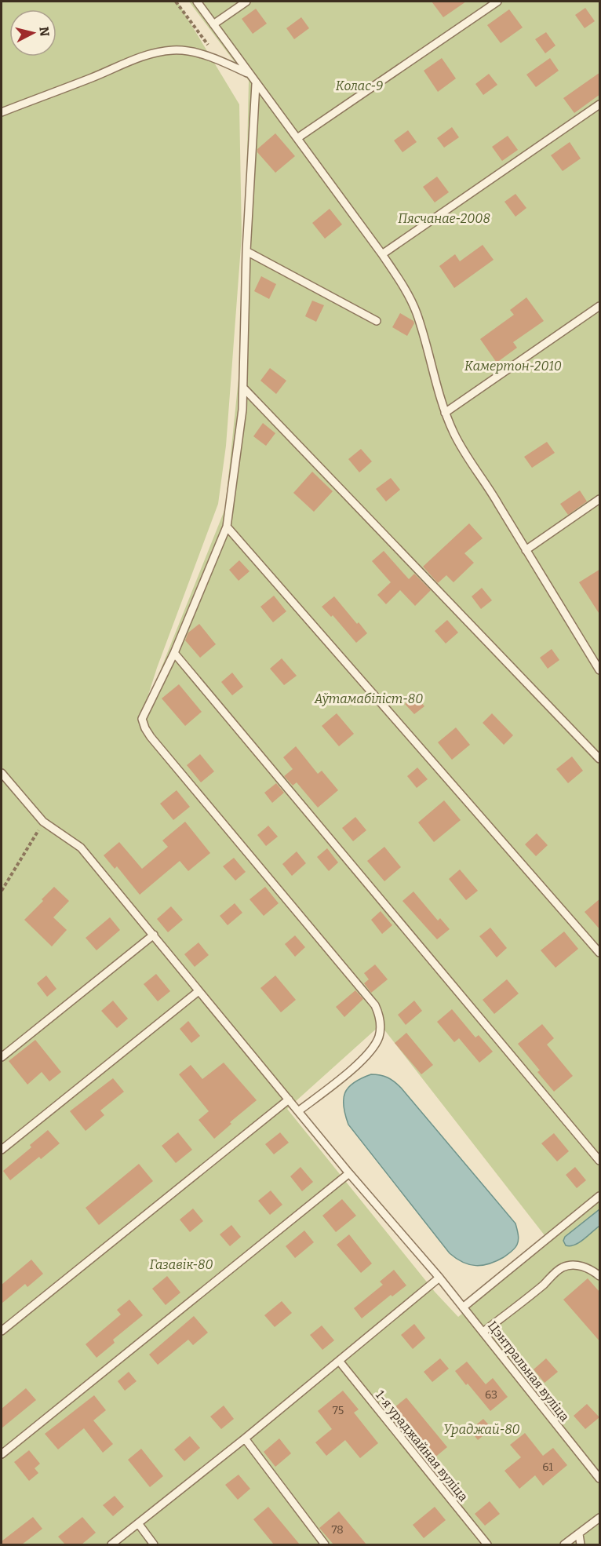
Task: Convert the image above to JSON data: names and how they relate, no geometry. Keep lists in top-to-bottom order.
{
  "streets": {
    "lane": ["Цэнтральная вуліца", "1-я ураджайная вуліца"]
  },
  "parks": [
    "Колас-9",
    "Пясчанае-2008",
    "Камертон-2010",
    "Аўтамабіліст-80",
    "Газавік-80",
    "Ураджай-80"
  ],
  "house_numbers": [
    "63",
    "75",
    "61",
    "78"
  ],
  "north": "right"
}
